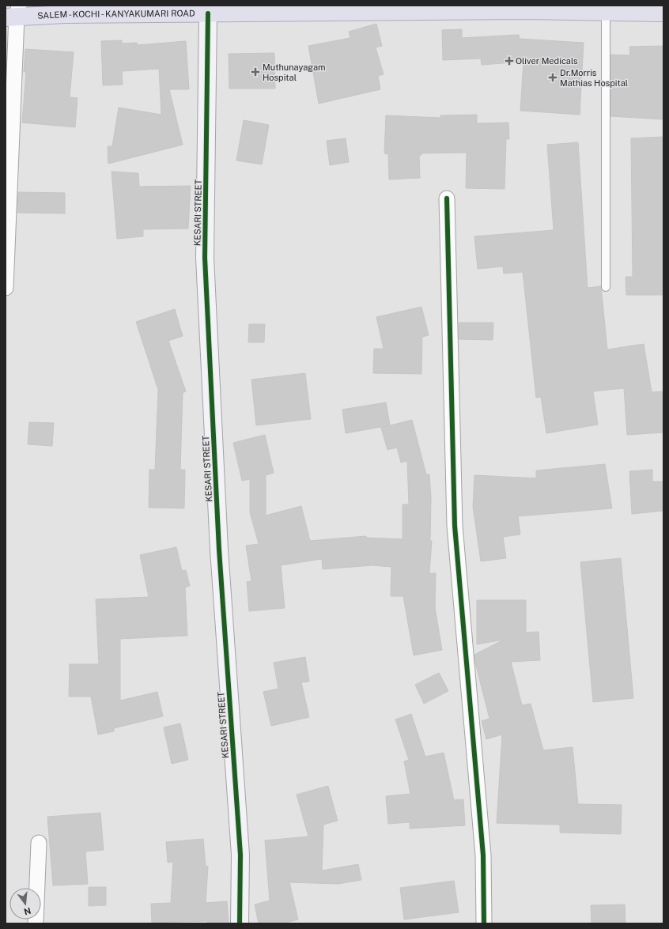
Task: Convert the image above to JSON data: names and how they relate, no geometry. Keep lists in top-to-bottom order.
{
  "streets": {
    "highway": ["SALEM - KOCHI - KANYAKUMARI ROAD"],
    "street": ["KESARI STREET"]
  },
  "crossings": [
    ["SALEM - KOCHI - KANYAKUMARI ROAD", "KESARI STREET"]
  ],
  "places": {
    "health": ["Oliver Medicals", "Muthunayagam Hospital", "Dr.Morris Mathias Hospital"]
  },
  "north": "bottom"
}
